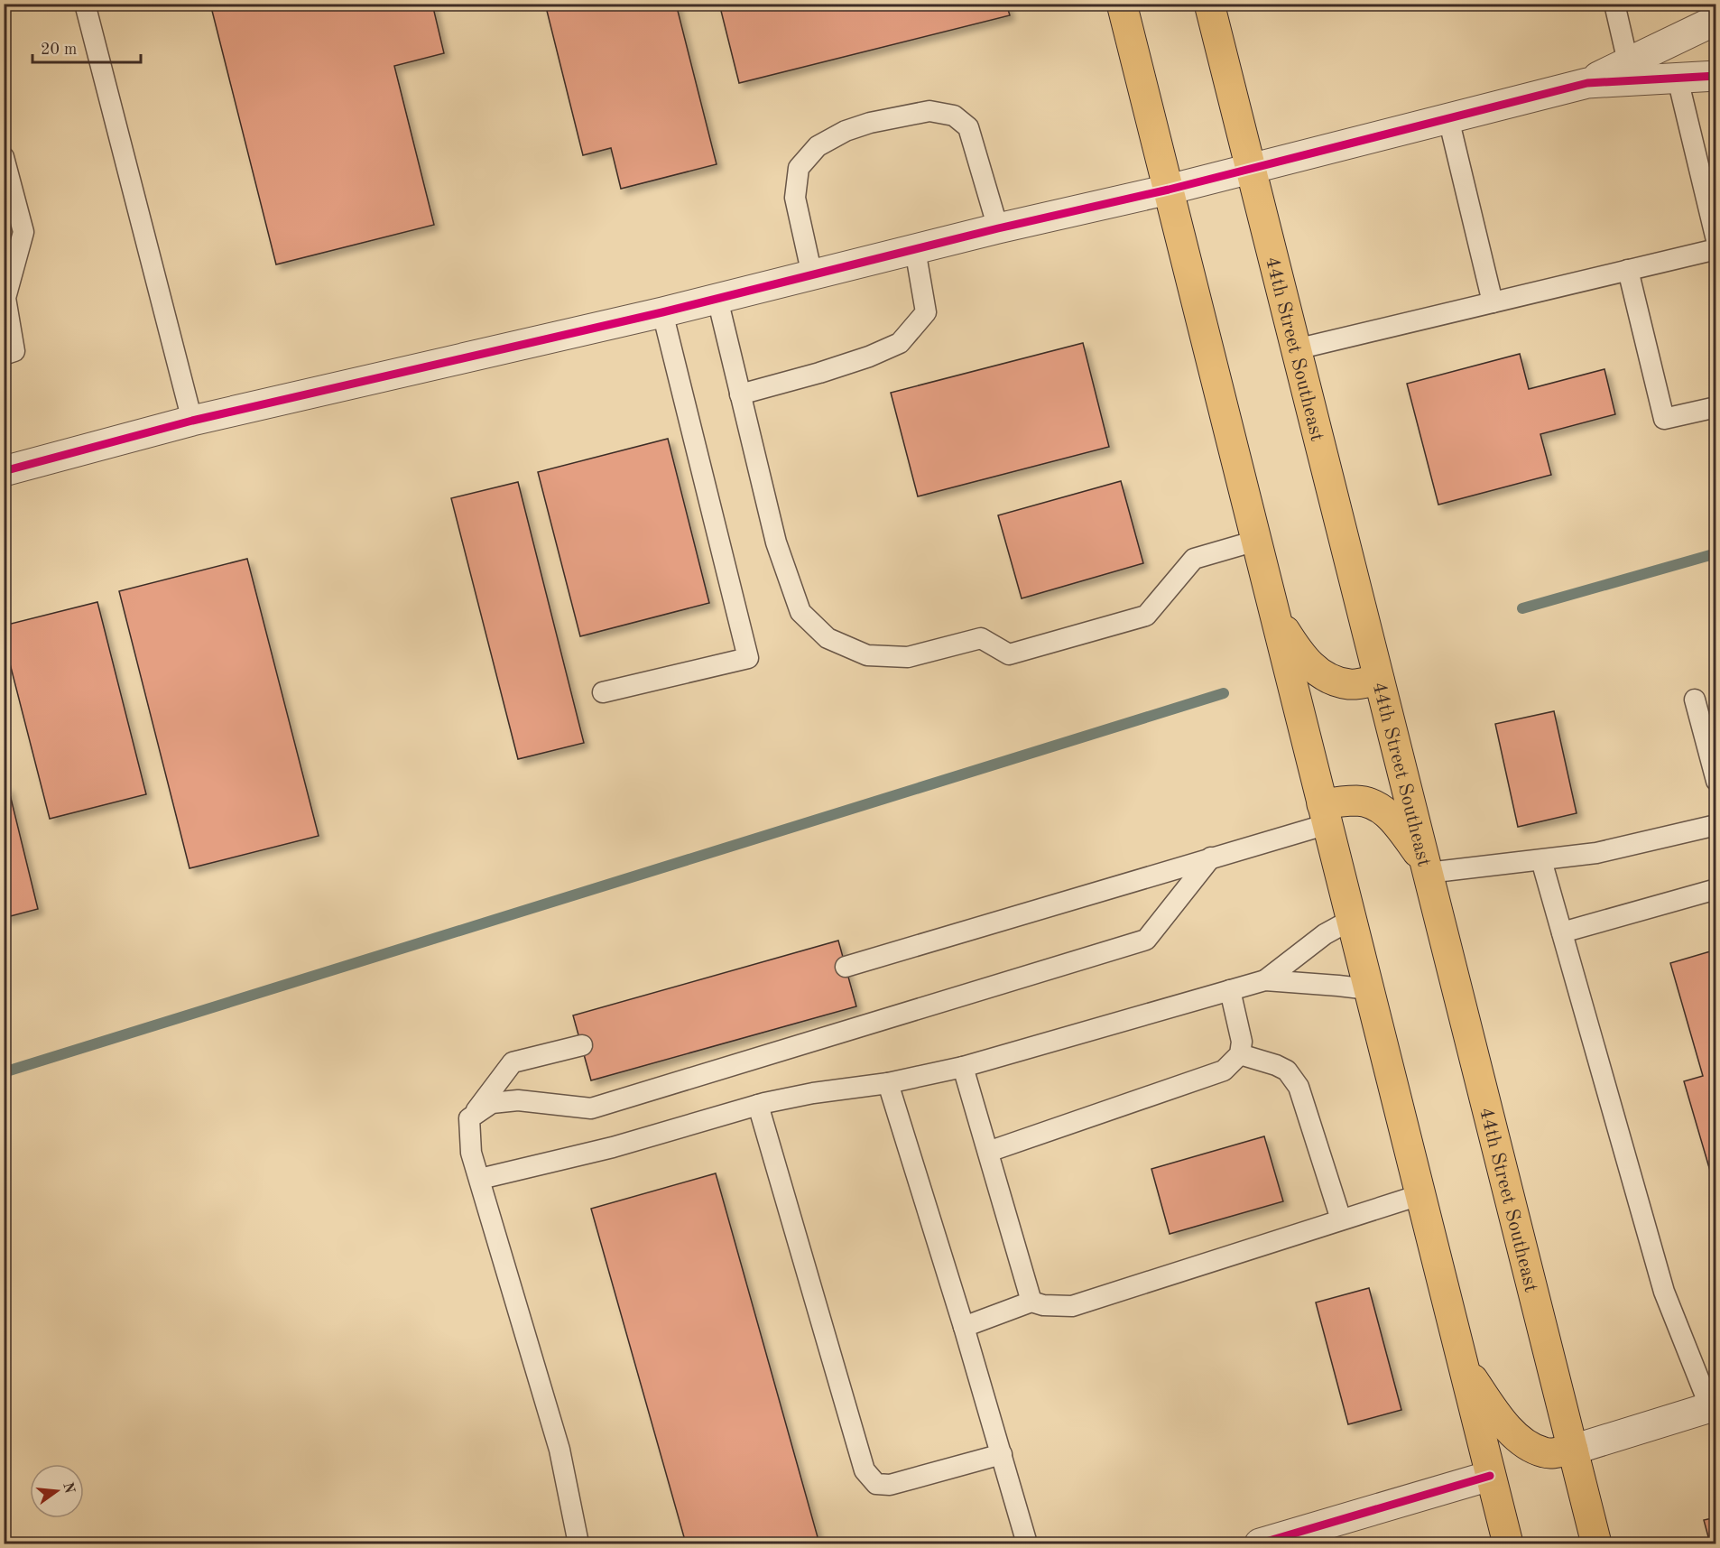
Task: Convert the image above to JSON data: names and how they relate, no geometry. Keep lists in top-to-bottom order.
{
  "streets": {
    "main road": ["44th Street Southeast"]
  },
  "scale_bar": "20 m",
  "north": "right"
}
